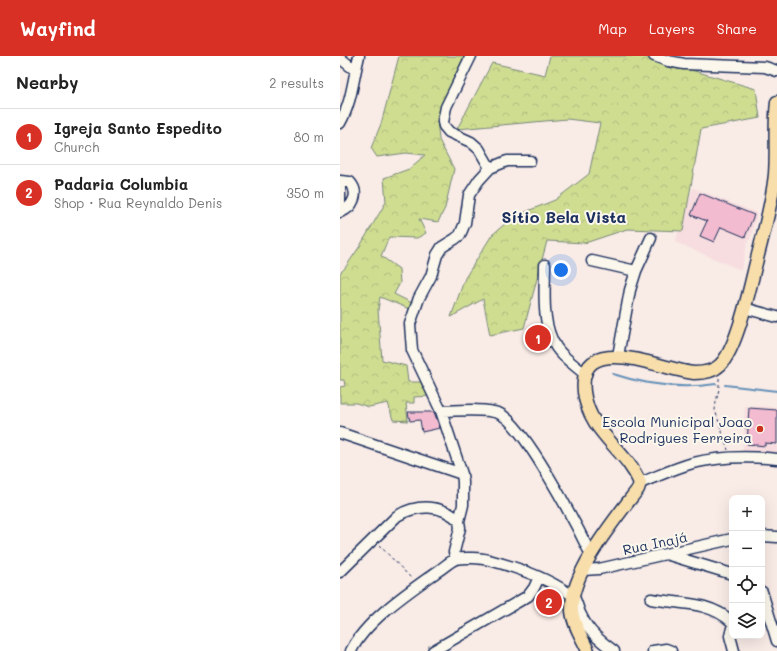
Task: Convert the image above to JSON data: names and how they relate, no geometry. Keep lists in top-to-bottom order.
{
  "streets": {
    "street": ["Rua Inajá"]
  },
  "districts": ["Sítio Bela Vista"],
  "places": ["Escola Municipal Joao Rodrigues Ferreira"],
  "page": {
    "header": "Wayfind",
    "nav": ["Map", "Layers", "Share"],
    "heading": ["Nearby", "2 results"],
    "list": [
      {
        "mark": "1",
        "name": "Igreja Santo Espedito",
        "note": "Church",
        "value": "80 m"
      },
      {
        "mark": "2",
        "name": "Padaria Columbia",
        "note": "Shop · Rua Reynaldo Denis",
        "value": "350 m"
      }
    ],
    "pins": ["1", "2"],
    "map_buttons": ["+", "−"]
  }
}
